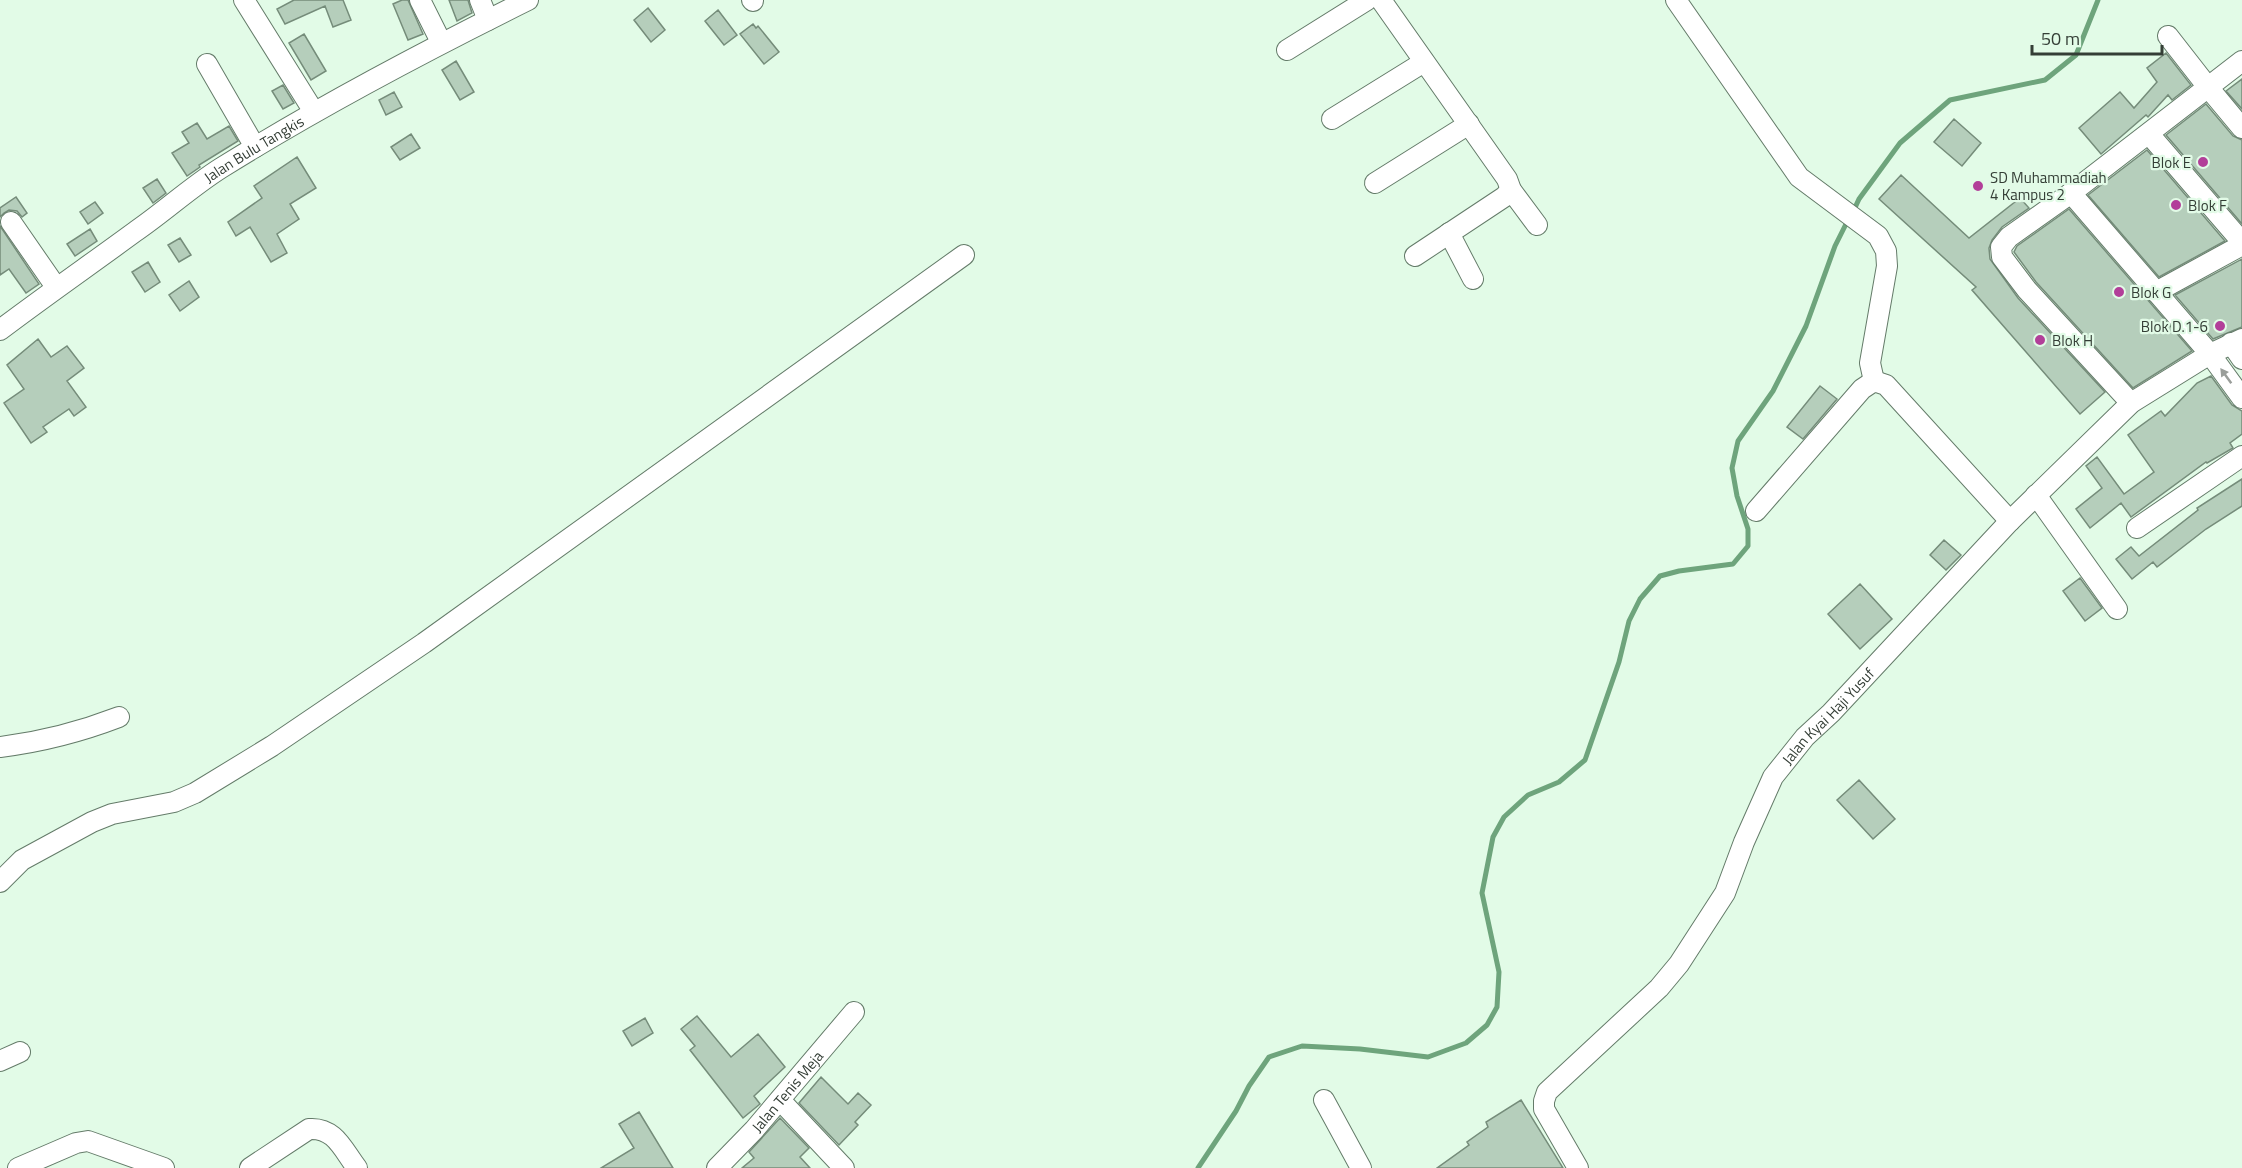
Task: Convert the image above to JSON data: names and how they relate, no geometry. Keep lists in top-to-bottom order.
{
  "streets": {
    "street": ["Jalan Bulu Tangkis", "Jalan Kyai Haji Yusuf", "Jalan Tenis Meja"]
  },
  "places": [
    "Blok E",
    "SD Muhammadiah 4 Kampus 2",
    "Blok F",
    "Blok G",
    "Blok D.1-6",
    "Blok H"
  ],
  "scale_bar": "50 m"
}
